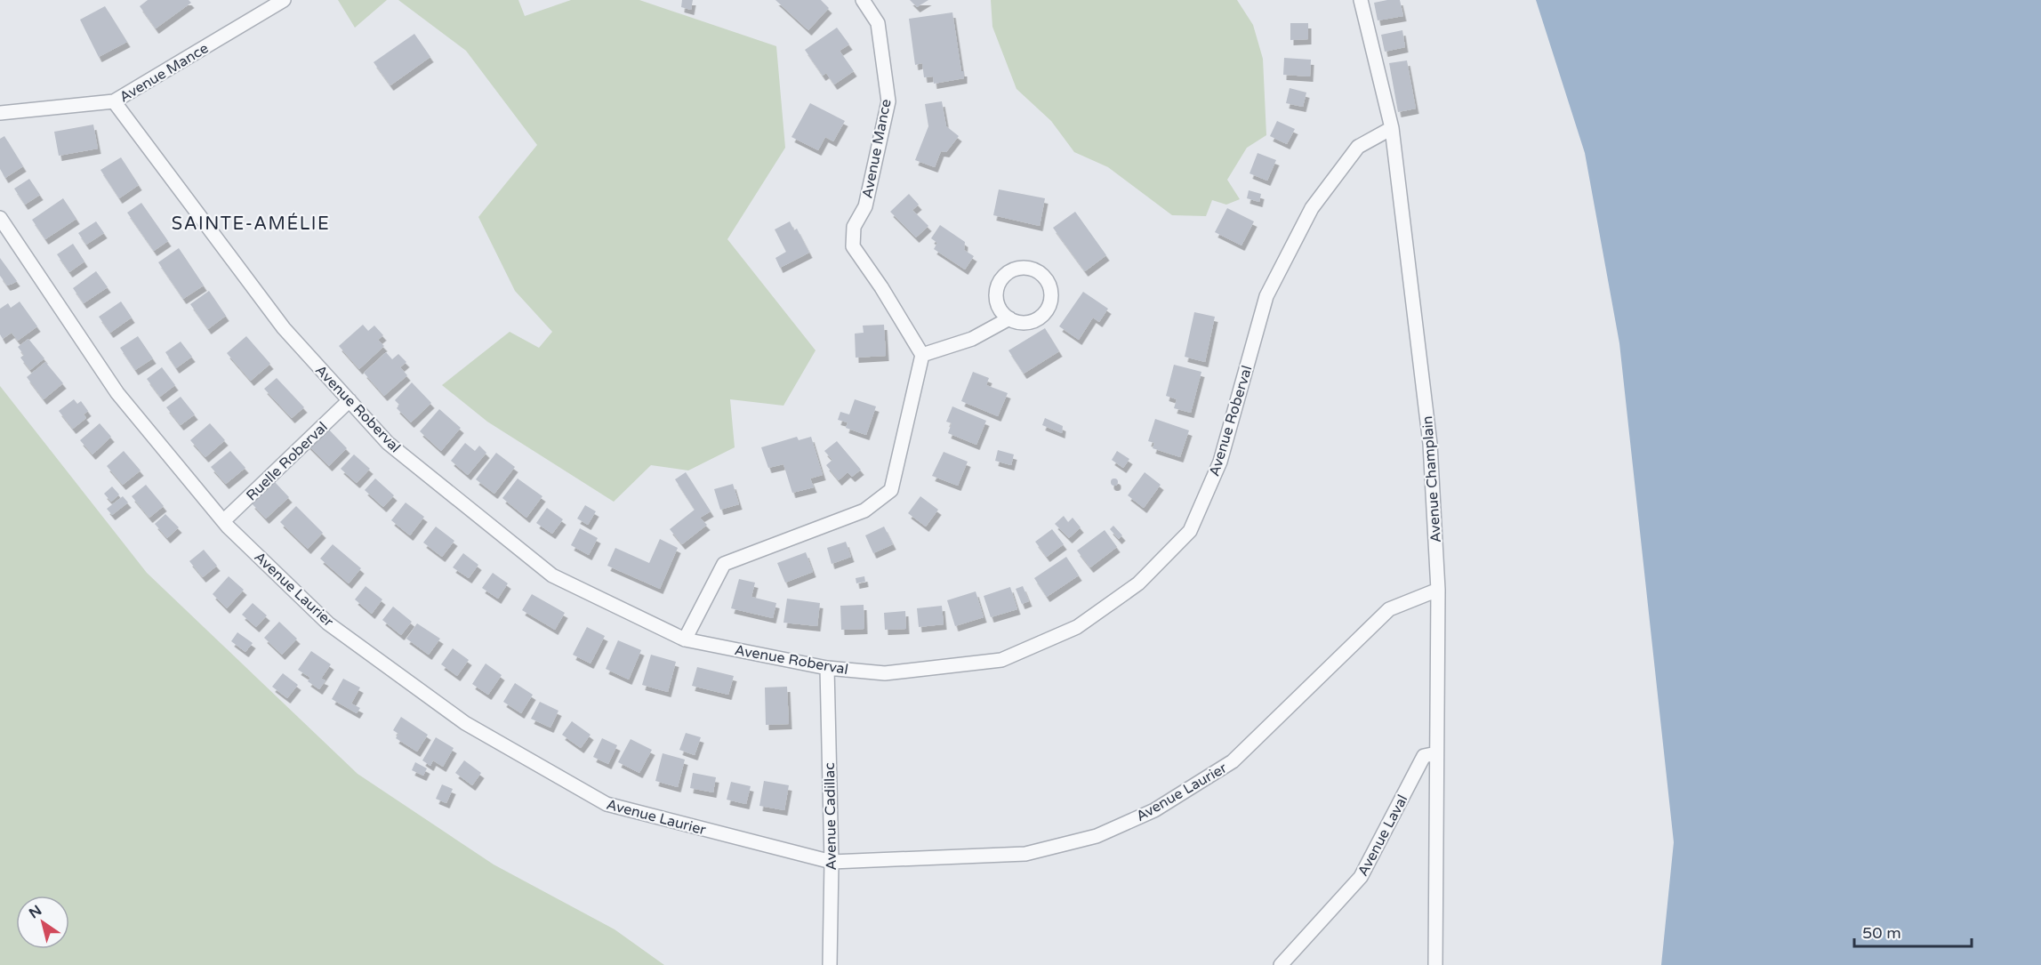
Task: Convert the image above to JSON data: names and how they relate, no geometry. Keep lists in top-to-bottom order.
{
  "streets": {
    "street": [
      "Avenue Mance",
      "Avenue Roberval",
      "Ruelle Roberval",
      "Avenue Champlain",
      "Avenue Laurier",
      "Avenue Cadillac",
      "Avenue Laval"
    ]
  },
  "crossings": [
    ["Avenue Mance", "Avenue Roberval"],
    ["Avenue Roberval", "Ruelle Roberval"],
    ["Avenue Roberval", "Avenue Champlain"],
    ["Avenue Roberval", "Avenue Cadillac"],
    ["Ruelle Roberval", "Avenue Laurier"],
    ["Avenue Champlain", "Avenue Laurier"],
    ["Avenue Champlain", "Avenue Laval"],
    ["Avenue Laurier", "Avenue Cadillac"]
  ],
  "districts": ["SAINTE-AMÉLIE"],
  "scale_bar": "50 m",
  "north": "top left"
}
